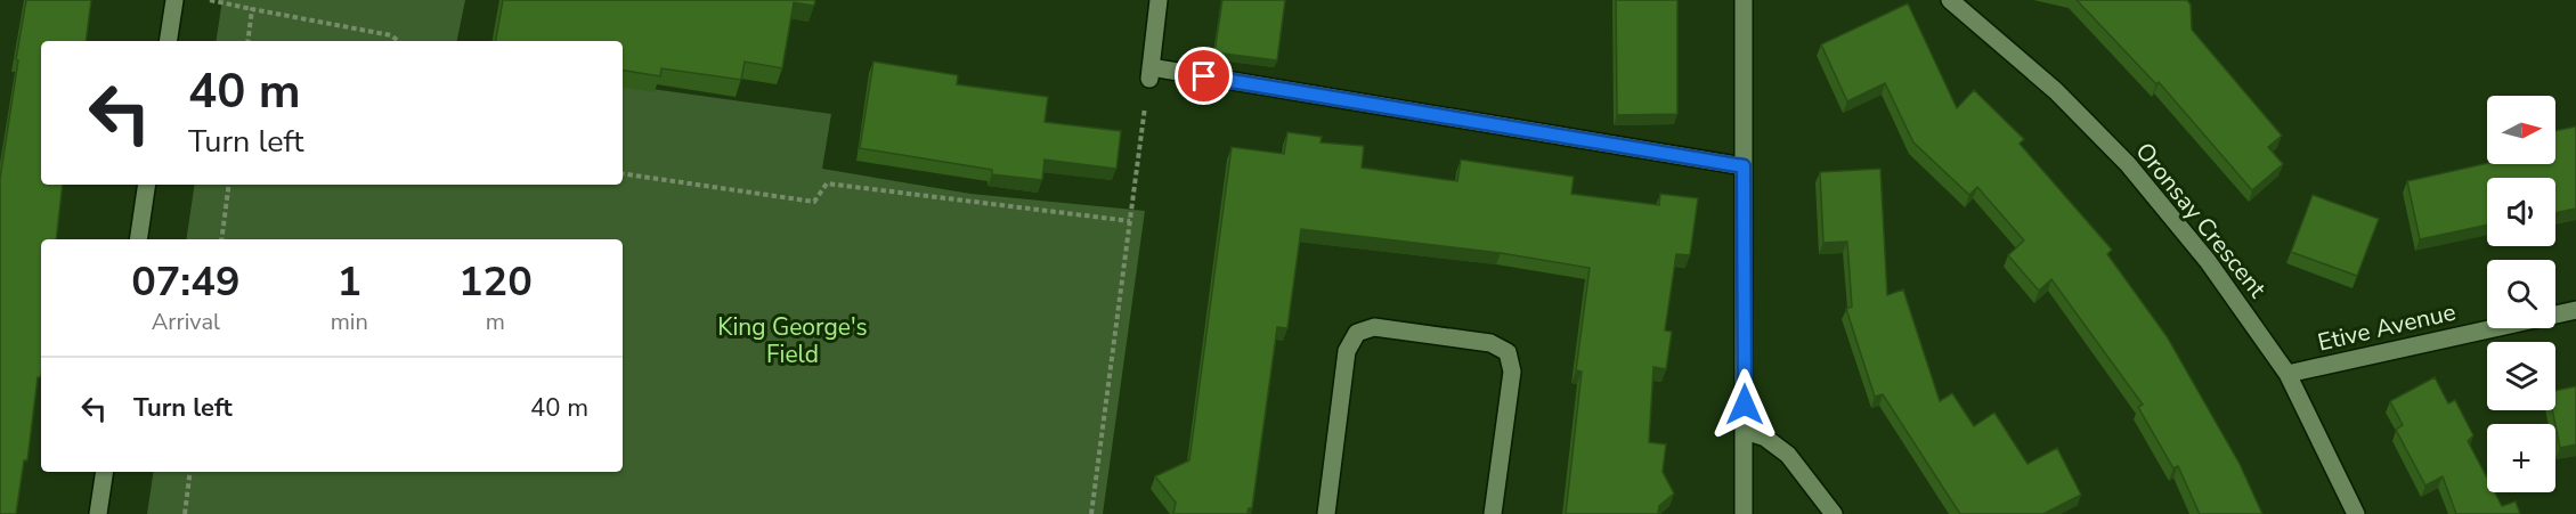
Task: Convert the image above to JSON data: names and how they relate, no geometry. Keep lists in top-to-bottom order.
{
  "streets": {
    "street": ["Oronsay Crescent", "Etive Avenue"]
  },
  "crossings": [
    ["Oronsay Crescent", "Etive Avenue"]
  ],
  "parks": ["King George's Field"],
  "north": "right",
  "page": {
    "turn": ["40 m", "Turn left"],
    "map_buttons": "+",
    "eta": [
      "07:49",
      "Arrival",
      "1",
      "min",
      "120",
      "m"
    ],
    "list": [
      {
        "name": "Turn left",
        "value": "40 m"
      }
    ]
  }
}
